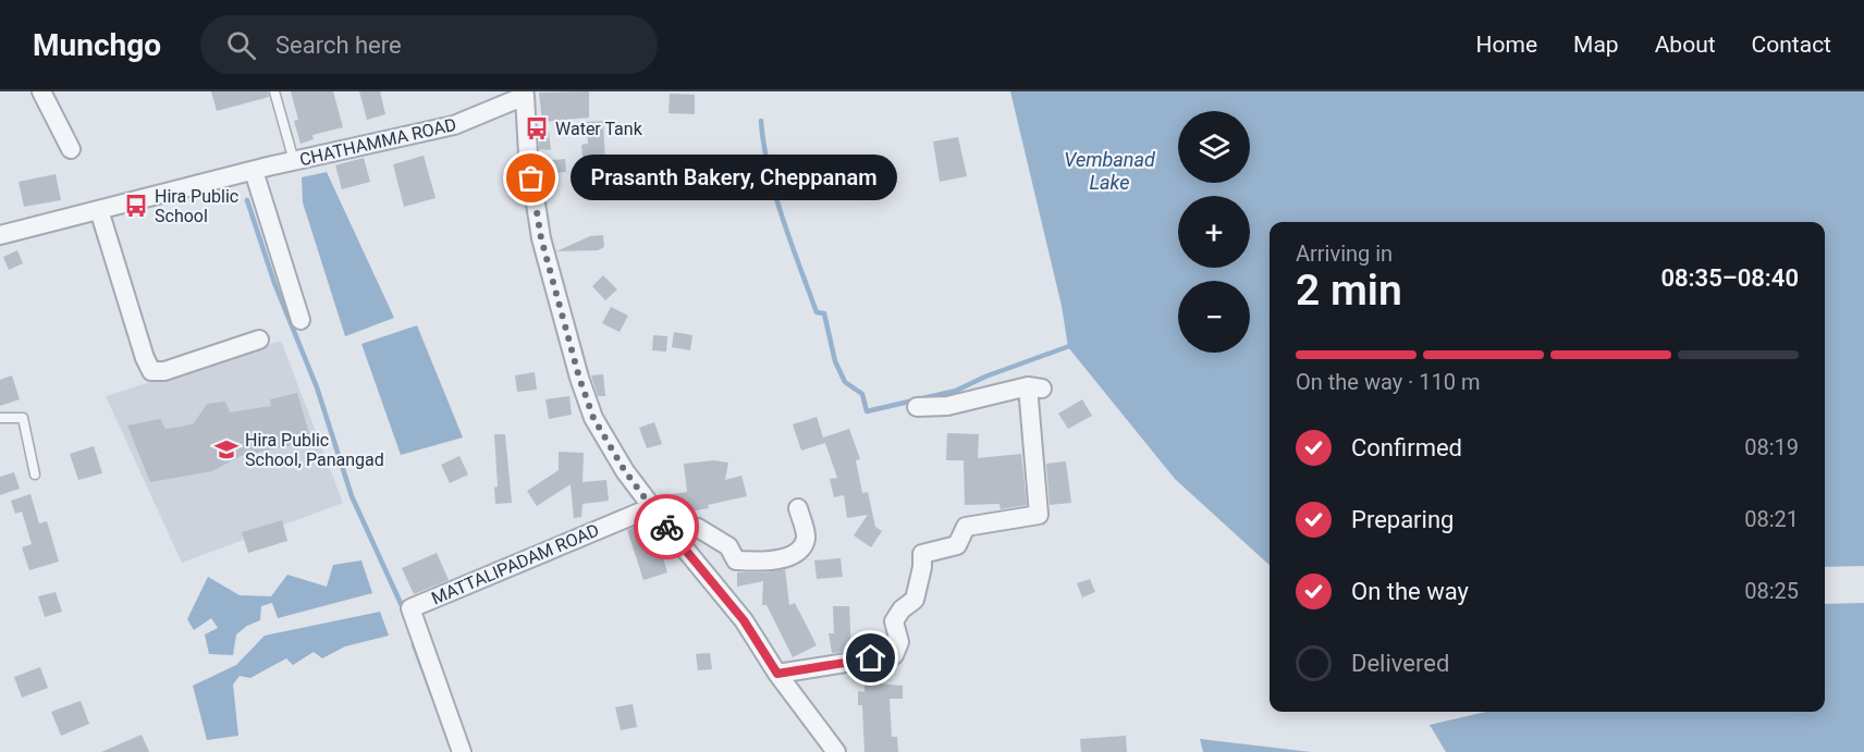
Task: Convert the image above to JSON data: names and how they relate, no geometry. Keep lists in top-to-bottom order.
{
  "streets": {
    "street": ["CHATHAMMA ROAD", "MATTALIPADAM ROAD"]
  },
  "crossings": [
    ["CHATHAMMA ROAD", "MATTALIPADAM ROAD"]
  ],
  "water": ["Vembanad Lake"],
  "places": {
    "bus stop": ["Water Tank", "Hira Public School"],
    "other": ["Prasanth Bakery, Cheppanam"],
    "school or university": ["Hira Public School, Panangad"]
  },
  "page": {
    "header": "Munchgo",
    "search": "Search here",
    "nav": [
      "Home",
      "Map",
      "About",
      "Contact"
    ],
    "map_buttons": ["+", "−"],
    "bubble": "Prasanth Bakery, Cheppanam",
    "heading": ["2 min", "Arriving in", "08:35–08:40"],
    "bar": "On the way · 110 m",
    "list": [
      ["Confirmed", "08:19"],
      ["Preparing", "08:21"],
      ["On the way", "08:25"],
      "Delivered"
    ]
  }
}
